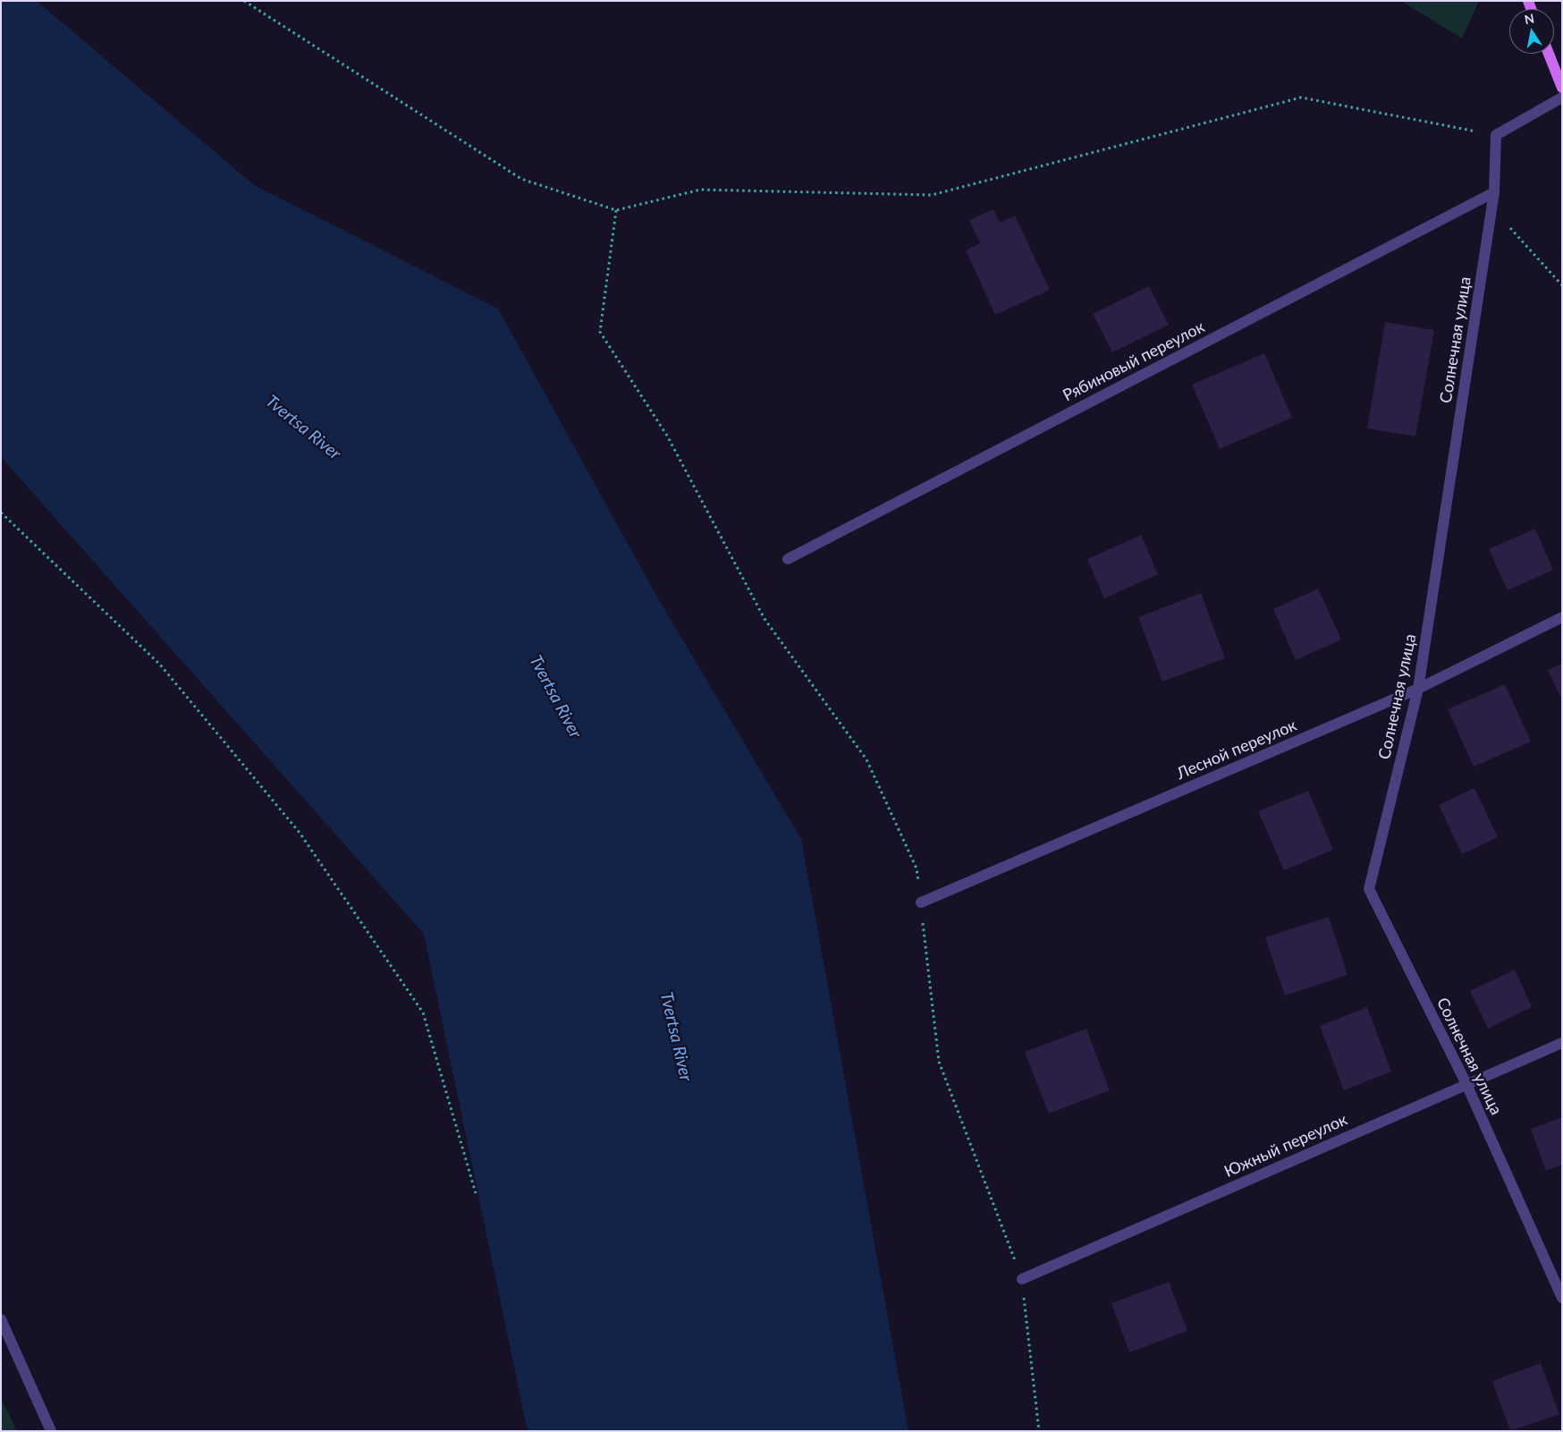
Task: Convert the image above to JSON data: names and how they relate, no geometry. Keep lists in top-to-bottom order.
{
  "streets": {
    "street": [
      "Солнечная улица",
      "Рябиновый переулок",
      "Лесной переулок",
      "Южный переулок"
    ]
  },
  "crossings": [
    ["Солнечная улица", "Рябиновый переулок"],
    ["Солнечная улица", "Лесной переулок"],
    ["Солнечная улица", "Южный переулок"]
  ],
  "water": ["Tvertsa River"],
  "north": "top"
}
